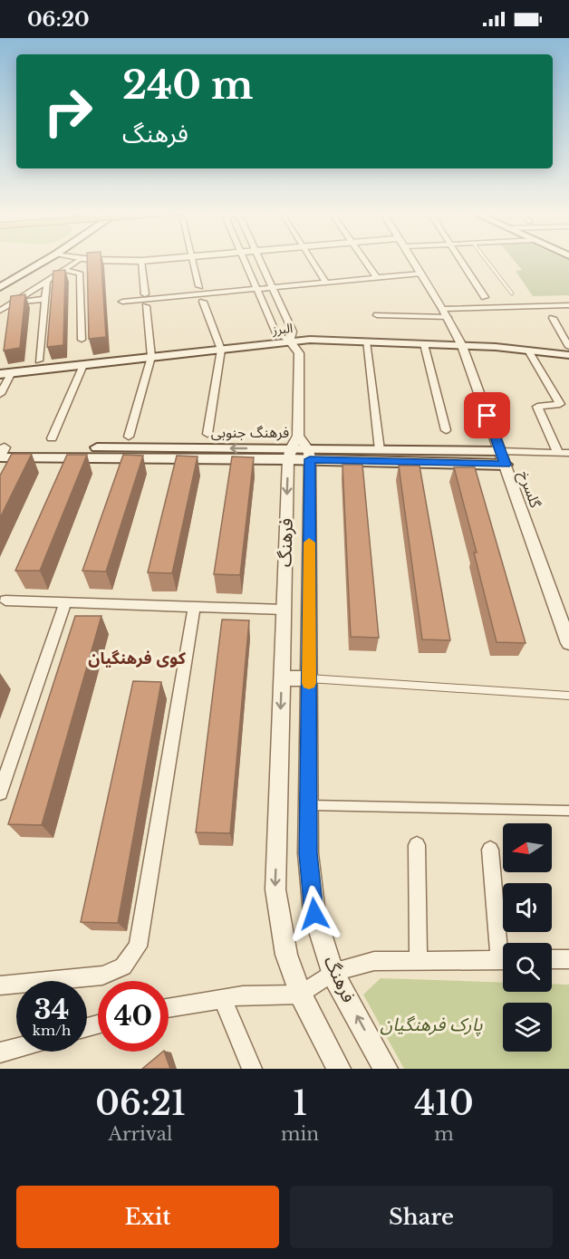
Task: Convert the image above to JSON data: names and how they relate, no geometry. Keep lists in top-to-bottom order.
{
  "streets": {
    "main road": ["البرز", "فرهنگ جنوبی"],
    "street": ["گلسرخ", "فرهنگ"]
  },
  "crossings": [
    ["البرز", "گلسرخ"],
    ["فرهنگ جنوبی", "گلسرخ"],
    ["فرهنگ جنوبی", "فرهنگ"]
  ],
  "districts": ["کوی فرهنگیان"],
  "parks": ["پارک فرهنگیان"],
  "north": "left",
  "page": {
    "status": "06:20",
    "turn": ["240 m", "فرهنگ"],
    "speed": "34 km/h",
    "limit": "40",
    "eta": [
      "06:21",
      "Arrival",
      "1",
      "min",
      "410",
      "m"
    ],
    "buttons": ["Exit", "Share"]
  }
}
